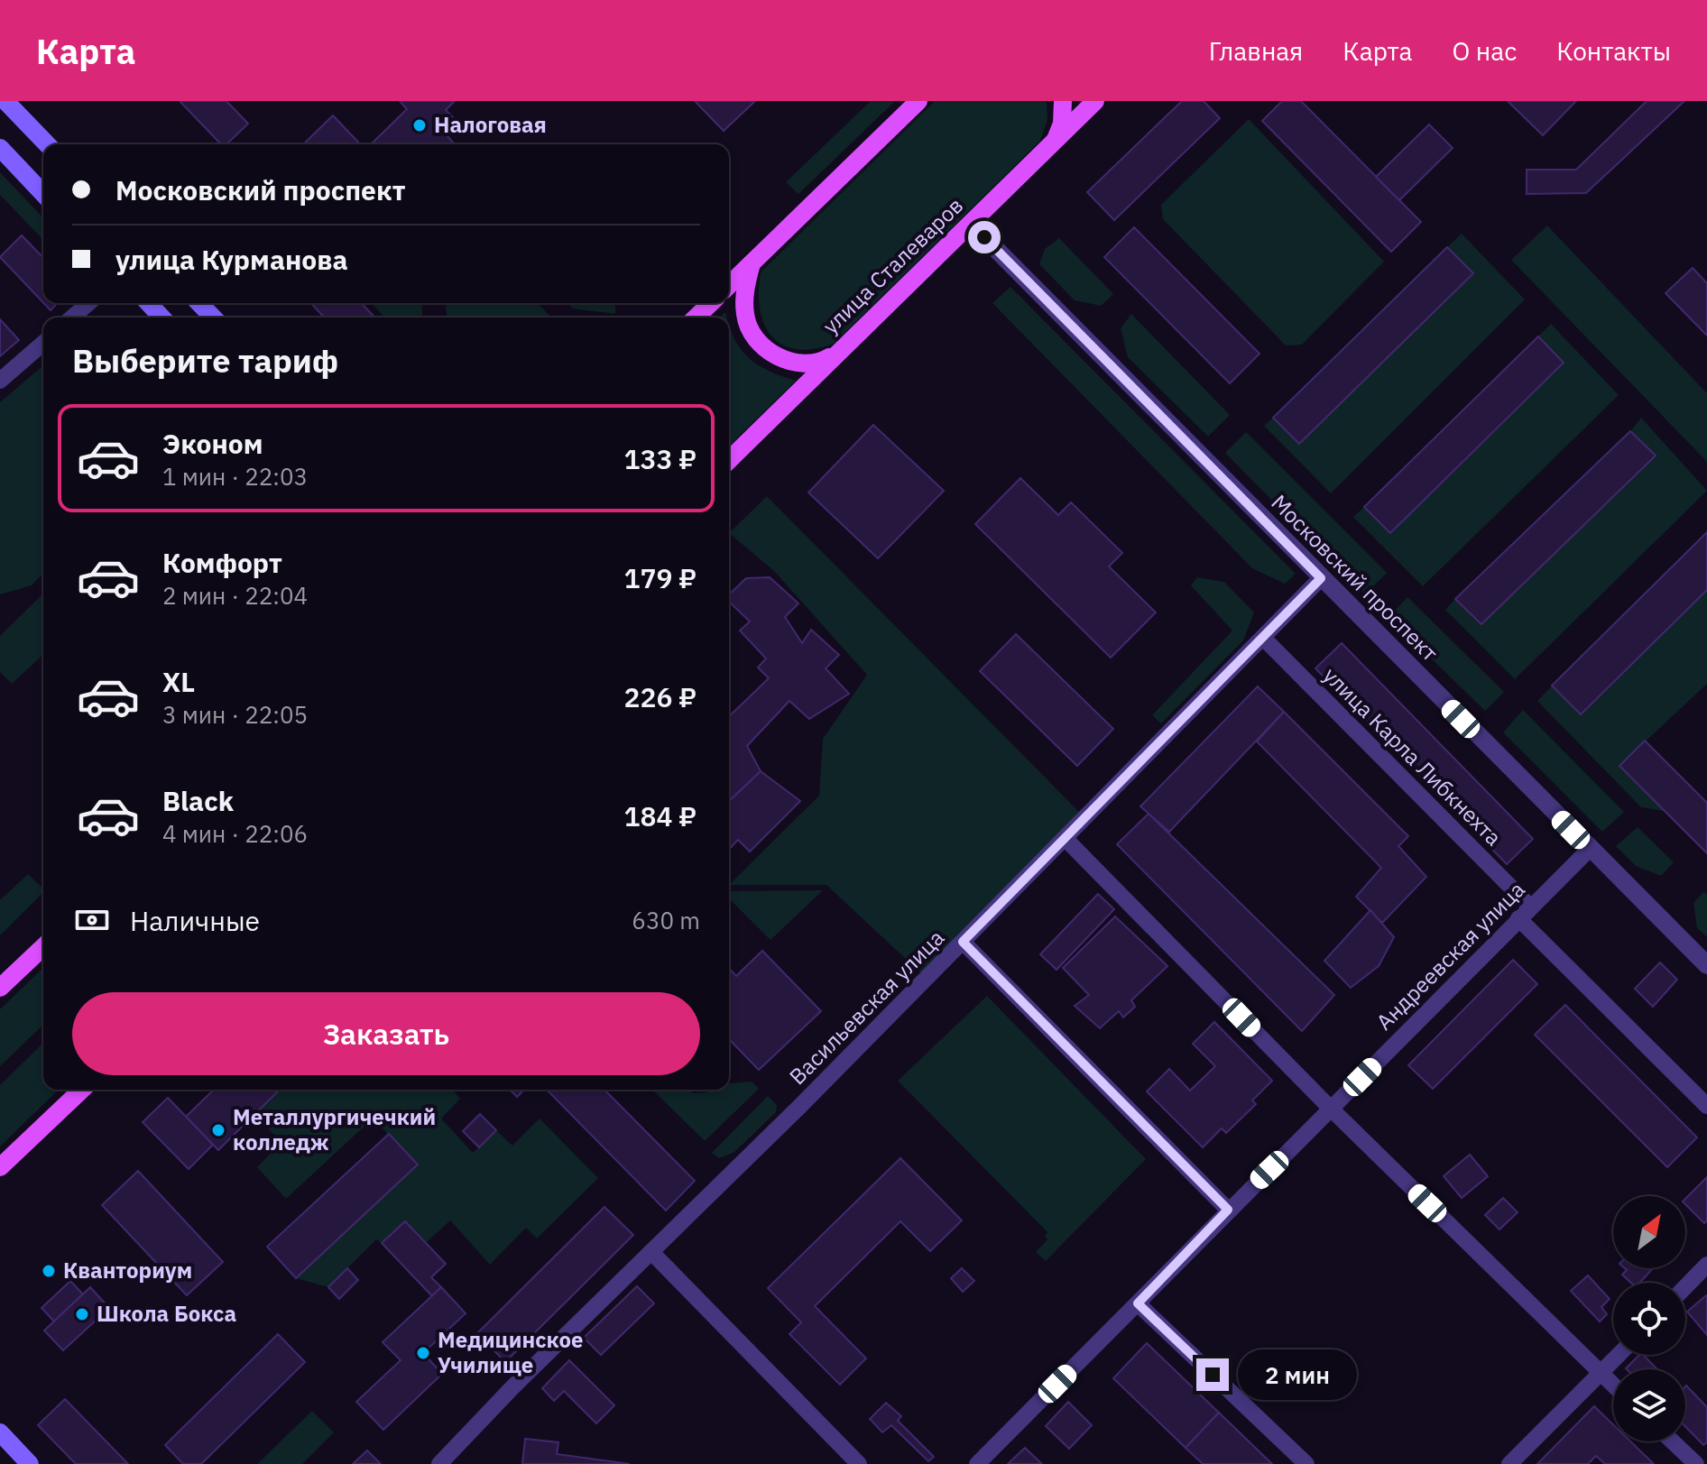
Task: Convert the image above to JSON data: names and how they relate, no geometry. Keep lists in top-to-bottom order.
{
  "streets": {
    "main road": ["улица Сталеваров"],
    "street": [
      "Московский проспект",
      "улица Карла Либкнехта",
      "Андреевская улица",
      "Васильевская улица"
    ]
  },
  "crossings": [
    ["улица Сталеваров", "Московский проспект"],
    ["Московский проспект", "Андреевская улица"],
    ["Московский проспект", "Васильевская улица"],
    ["улица Карла Либкнехта", "Андреевская улица"],
    ["улица Карла Либкнехта", "Васильевская улица"]
  ],
  "places": [
    "Налоговая",
    "Металлургичечкий колледж",
    "Кванториум",
    "Школа Бокса",
    "Медицинское Училище"
  ],
  "north": "top right",
  "page": {
    "header": "Карта",
    "nav": [
      "Главная",
      "Карта",
      "О нас",
      "Контакты"
    ],
    "banner": ["Московский проспект", "улица Курманова"],
    "heading": "Выберите тариф",
    "list": [
      {
        "name": "Эконом",
        "note": "1 мин · 22:03",
        "value": "133 ₽"
      },
      {
        "name": "Комфорт",
        "note": "2 мин · 22:04",
        "value": "179 ₽"
      },
      {
        "name": "XL",
        "note": "3 мин · 22:05",
        "value": "226 ₽"
      },
      {
        "name": "Black",
        "note": "4 мин · 22:06",
        "value": "184 ₽"
      }
    ],
    "pay": ["Наличные", "630 m"],
    "buttons": "Заказать",
    "bubble": "2 мин"
  }
}
